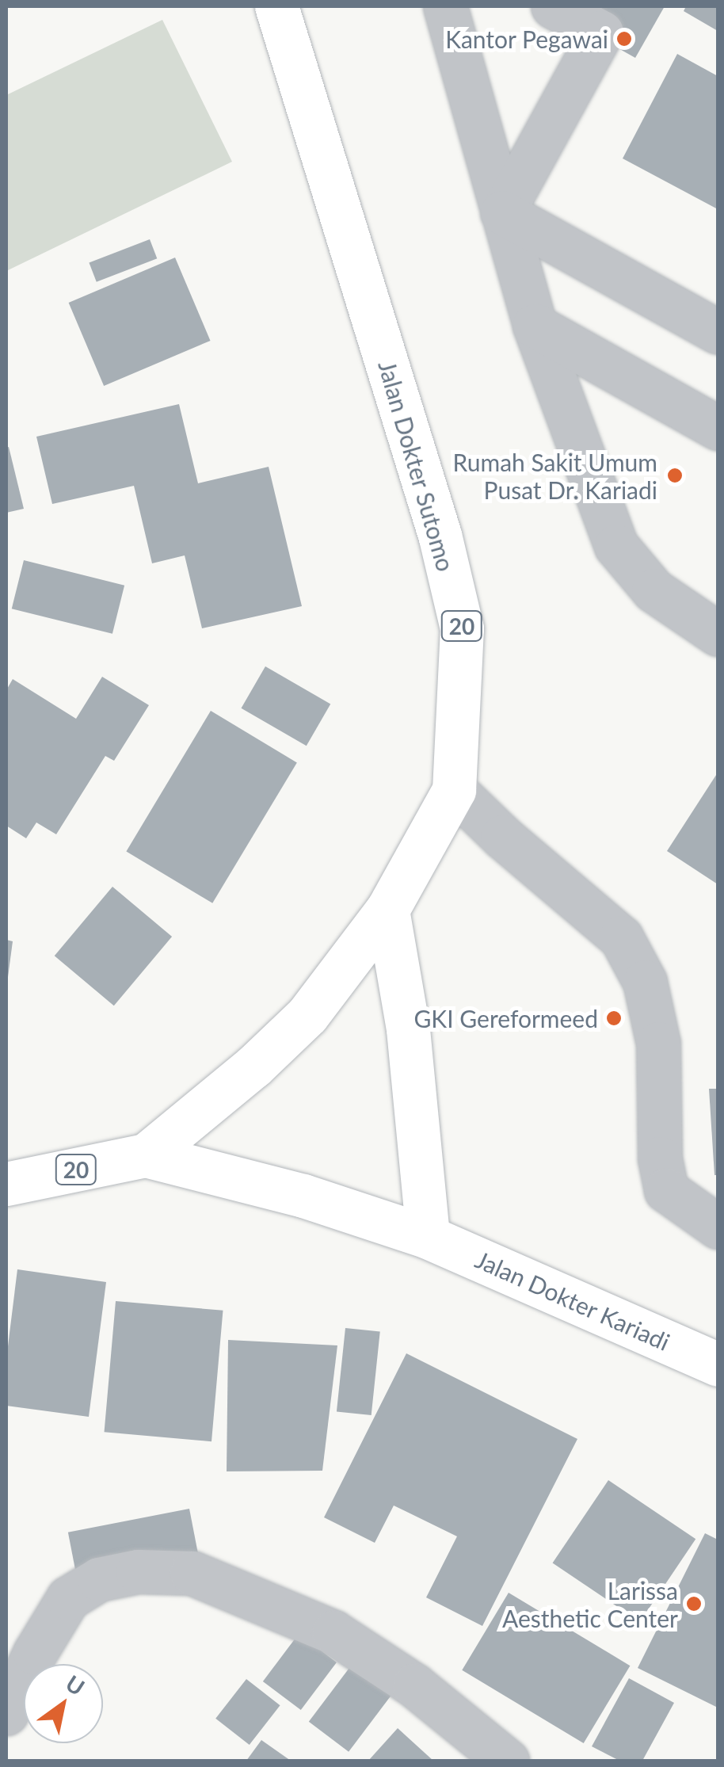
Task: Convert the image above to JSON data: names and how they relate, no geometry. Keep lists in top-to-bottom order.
{
  "streets": {
    "main road": ["Jalan Dokter Sutomo", "20", "Jalan Dokter Kariadi"]
  },
  "crossings": [
    ["Jalan Dokter Sutomo", "20"],
    ["Jalan Dokter Sutomo", "Jalan Dokter Kariadi"],
    ["20", "Jalan Dokter Kariadi"]
  ],
  "places": [
    "Kantor Pegawai",
    "Rumah Sakit Umum Pusat Dr. Kariadi",
    "GKI Gereformeed",
    "Larissa Aesthetic Center"
  ],
  "north": "top right"
}
